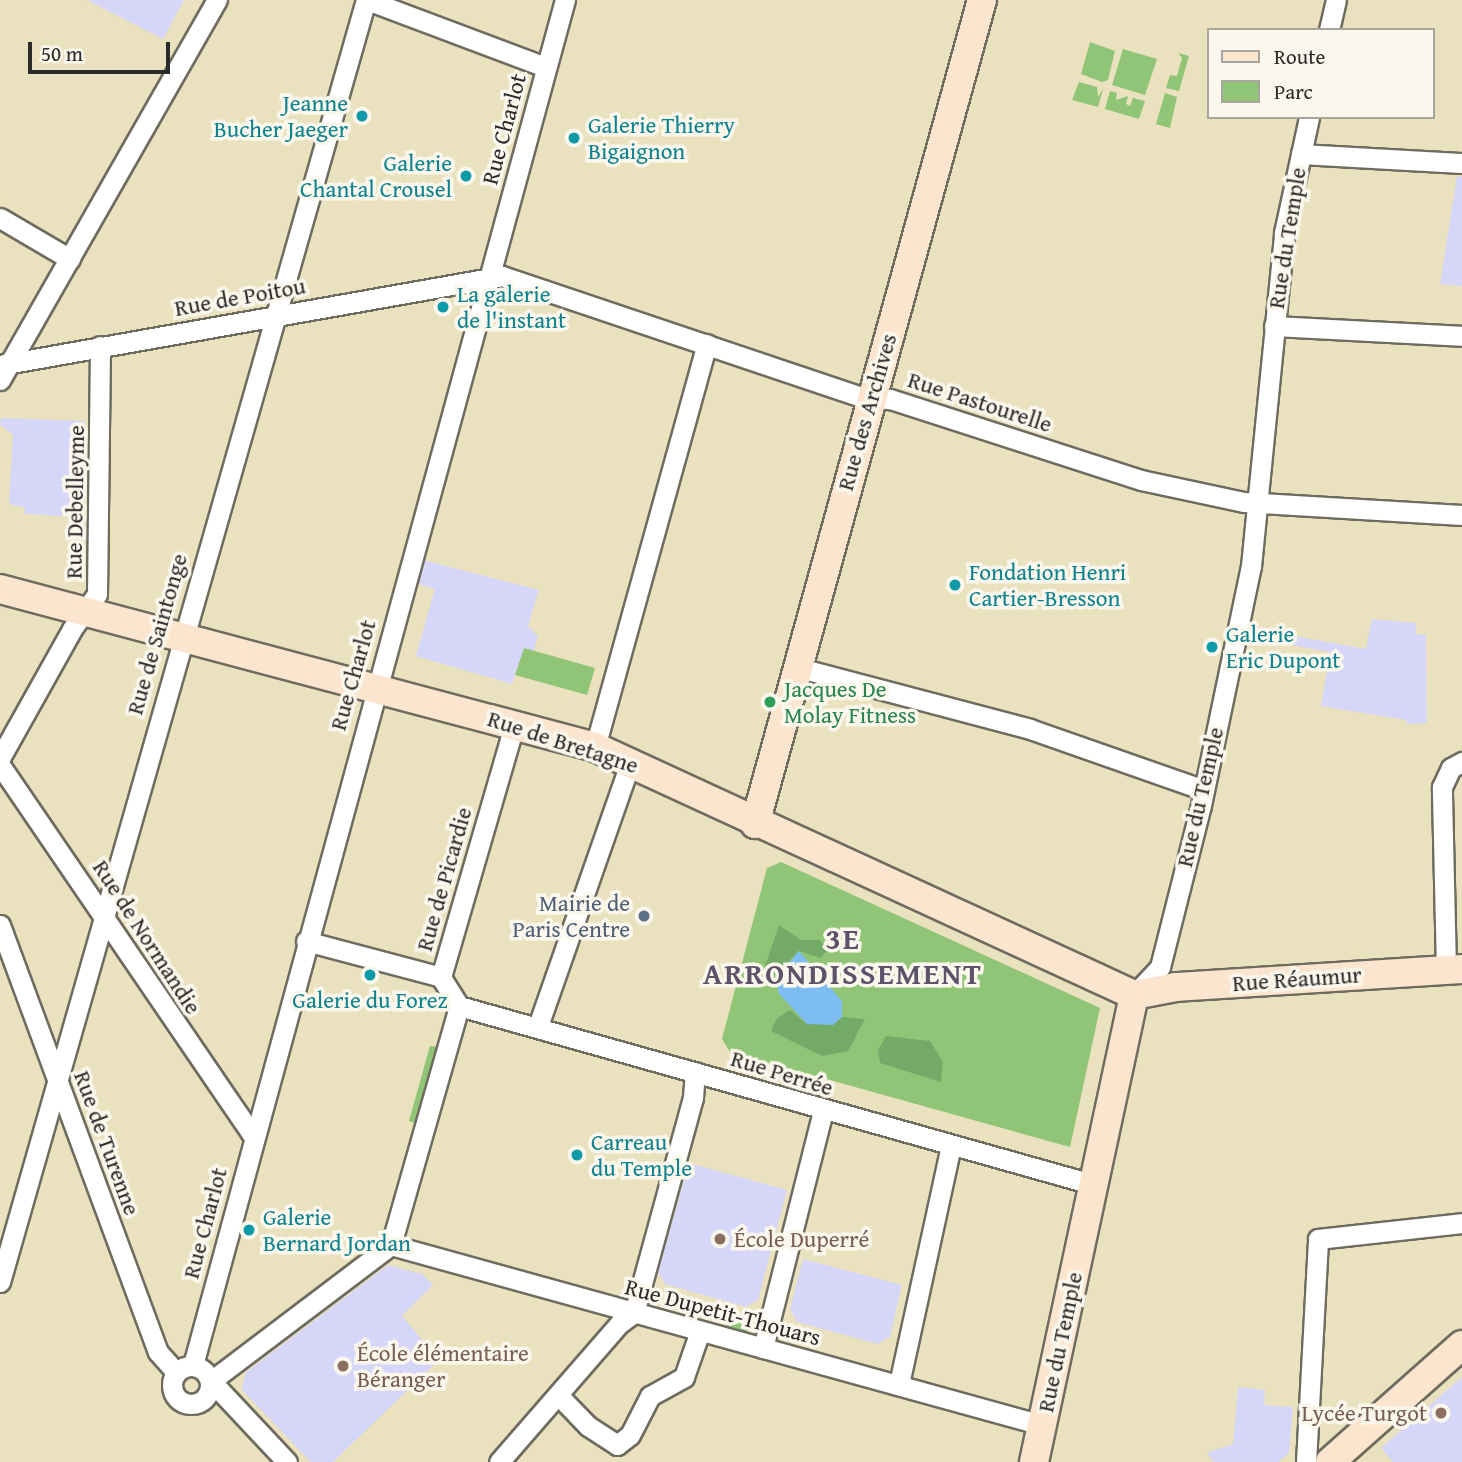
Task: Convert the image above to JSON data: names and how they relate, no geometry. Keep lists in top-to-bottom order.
{
  "streets": {
    "street": [
      "Rue Charlot",
      "Rue du Temple",
      "Rue de Poitou",
      "Rue Pastourelle",
      "Rue des Archives",
      "Rue Debelleyme",
      "Rue de Saintonge",
      "Rue de Bretagne",
      "Rue de Picardie",
      "Rue de Normandie",
      "Rue Réaumur",
      "Rue Perrée",
      "Rue de Turenne",
      "Rue Dupetit-Thouars"
    ]
  },
  "crossings": [
    ["Rue Charlot", "Rue de Poitou"],
    ["Rue Charlot", "Rue Pastourelle"],
    ["Rue Charlot", "Rue de Bretagne"],
    ["Rue Charlot", "Rue de Normandie"],
    ["Rue Charlot", "Rue de Turenne"],
    ["Rue du Temple", "Rue Pastourelle"],
    ["Rue du Temple", "Rue de Bretagne"],
    ["Rue du Temple", "Rue Réaumur"],
    ["Rue du Temple", "Rue Perrée"],
    ["Rue du Temple", "Rue Dupetit-Thouars"],
    ["Rue de Poitou", "Rue Pastourelle"],
    ["Rue de Poitou", "Rue Debelleyme"],
    ["Rue de Poitou", "Rue de Saintonge"],
    ["Rue Pastourelle", "Rue des Archives"],
    ["Rue des Archives", "Rue de Bretagne"],
    ["Rue Debelleyme", "Rue de Bretagne"],
    ["Rue de Saintonge", "Rue de Bretagne"],
    ["Rue de Saintonge", "Rue de Normandie"],
    ["Rue de Saintonge", "Rue de Turenne"],
    ["Rue de Bretagne", "Rue de Picardie"],
    ["Rue de Bretagne", "Rue Réaumur"],
    ["Rue de Picardie", "Rue Perrée"]
  ],
  "districts": ["3E ARRONDISSEMENT"],
  "places": [
    "Jeanne Bucher Jaeger",
    "Galerie Thierry Bigaignon",
    "Galerie Chantal Crousel",
    "La galerie de l'instant",
    "Fondation Henri Cartier-Bresson",
    "Galerie Eric Dupont",
    "Jacques De Molay Fitness",
    "Mairie de Paris Centre",
    "Galerie du Forez",
    "Carreau du Temple",
    "Galerie Bernard Jordan",
    "École Duperré",
    "École élémentaire Béranger",
    "Lycée Turgot"
  ],
  "legend": ["Route", "Parc"],
  "scale_bar": "50 m"
}
